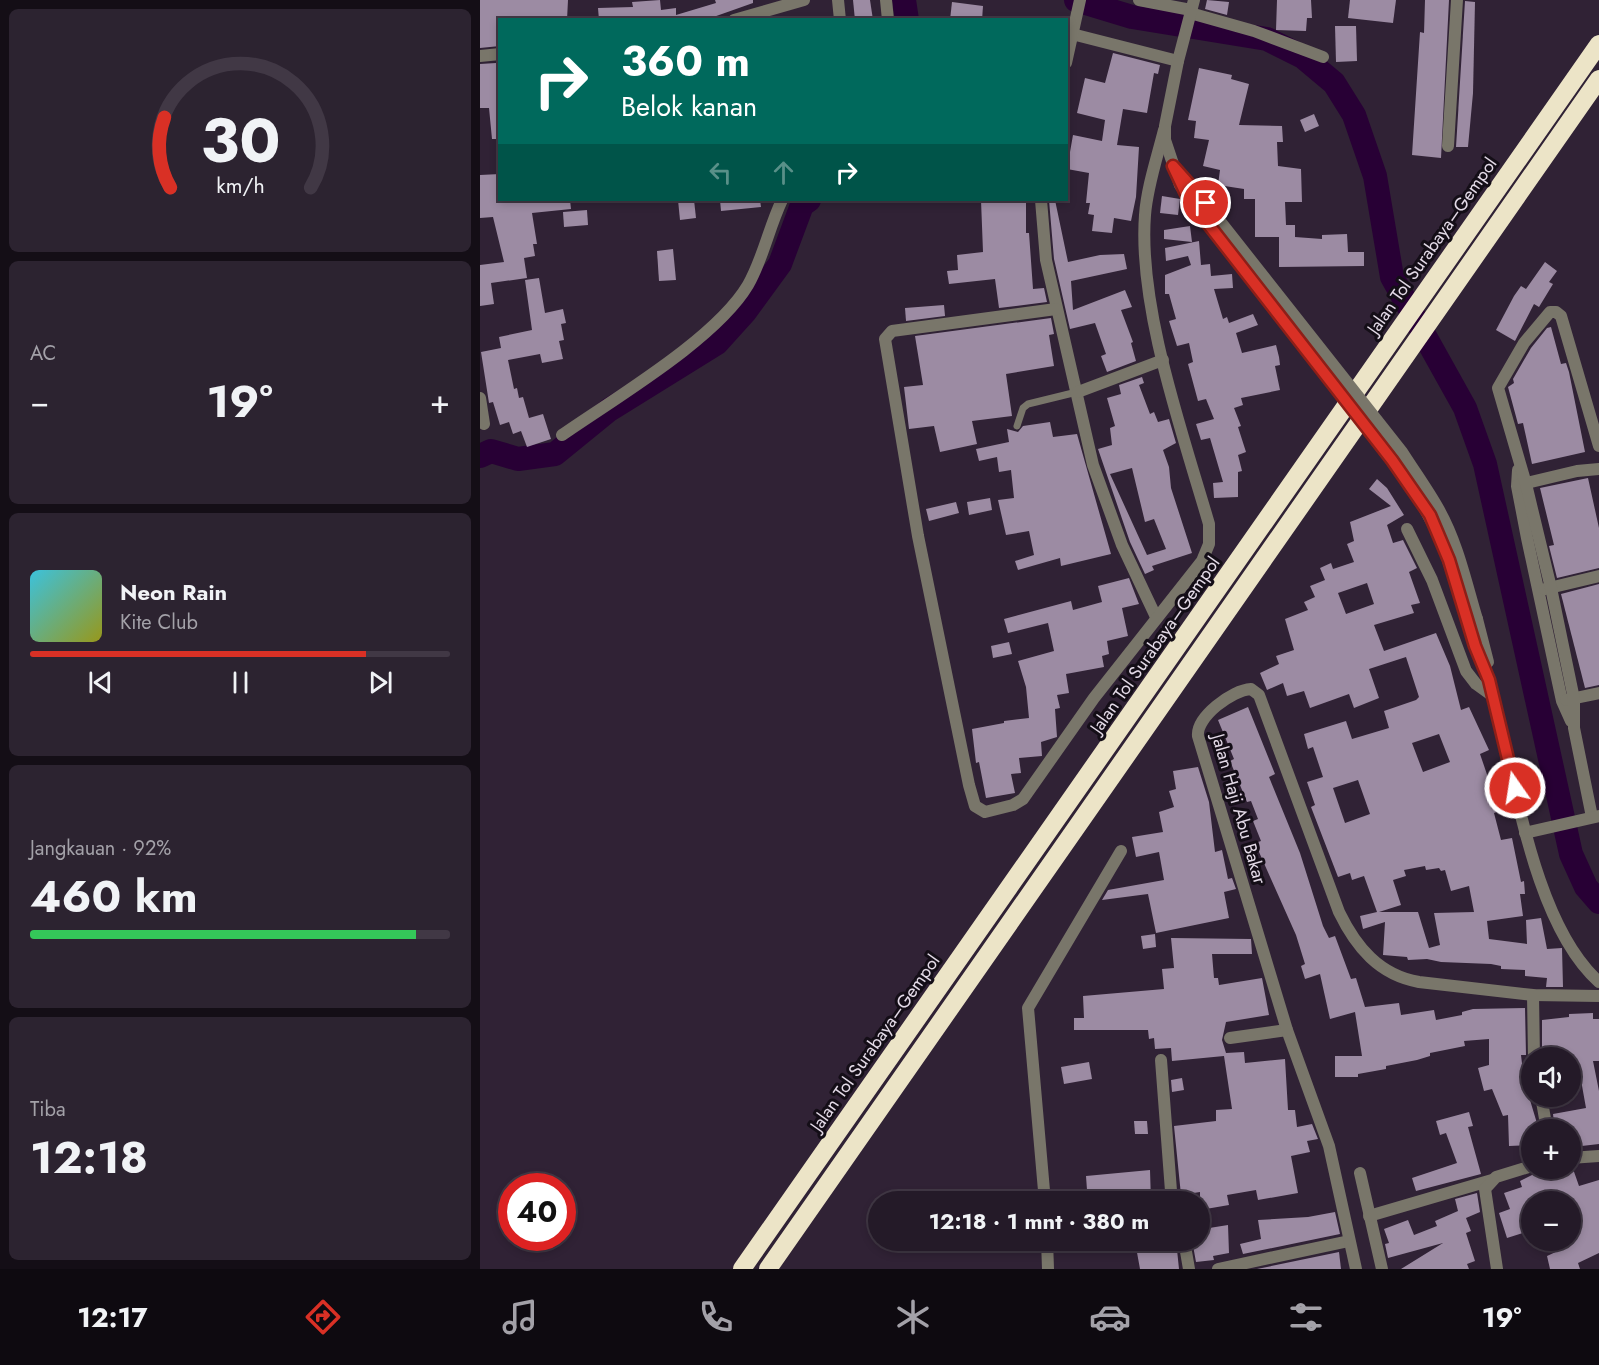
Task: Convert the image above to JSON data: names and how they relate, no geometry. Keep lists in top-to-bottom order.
{
  "streets": {
    "highway": ["Jalan Tol Surabaya–Gempol"],
    "street": ["Jalan Haji Abu Bakar"]
  },
  "page": {
    "turn": ["360 m", "Belok kanan"],
    "tile": [
      "AC",
      ["Jangkauan · 92%", "460 km"],
      ["Tiba", "12:18"]
    ],
    "heat": ["−", "19°", "+"],
    "song": ["Neon Rain", "Kite Club"],
    "map_buttons": ["+", "−"],
    "limit": "40",
    "trip": "12:18 · 1 mnt · 380 m",
    "tabs": ["12:17", "19°"],
    "gauge": ["30", "km/h"]
  }
}
